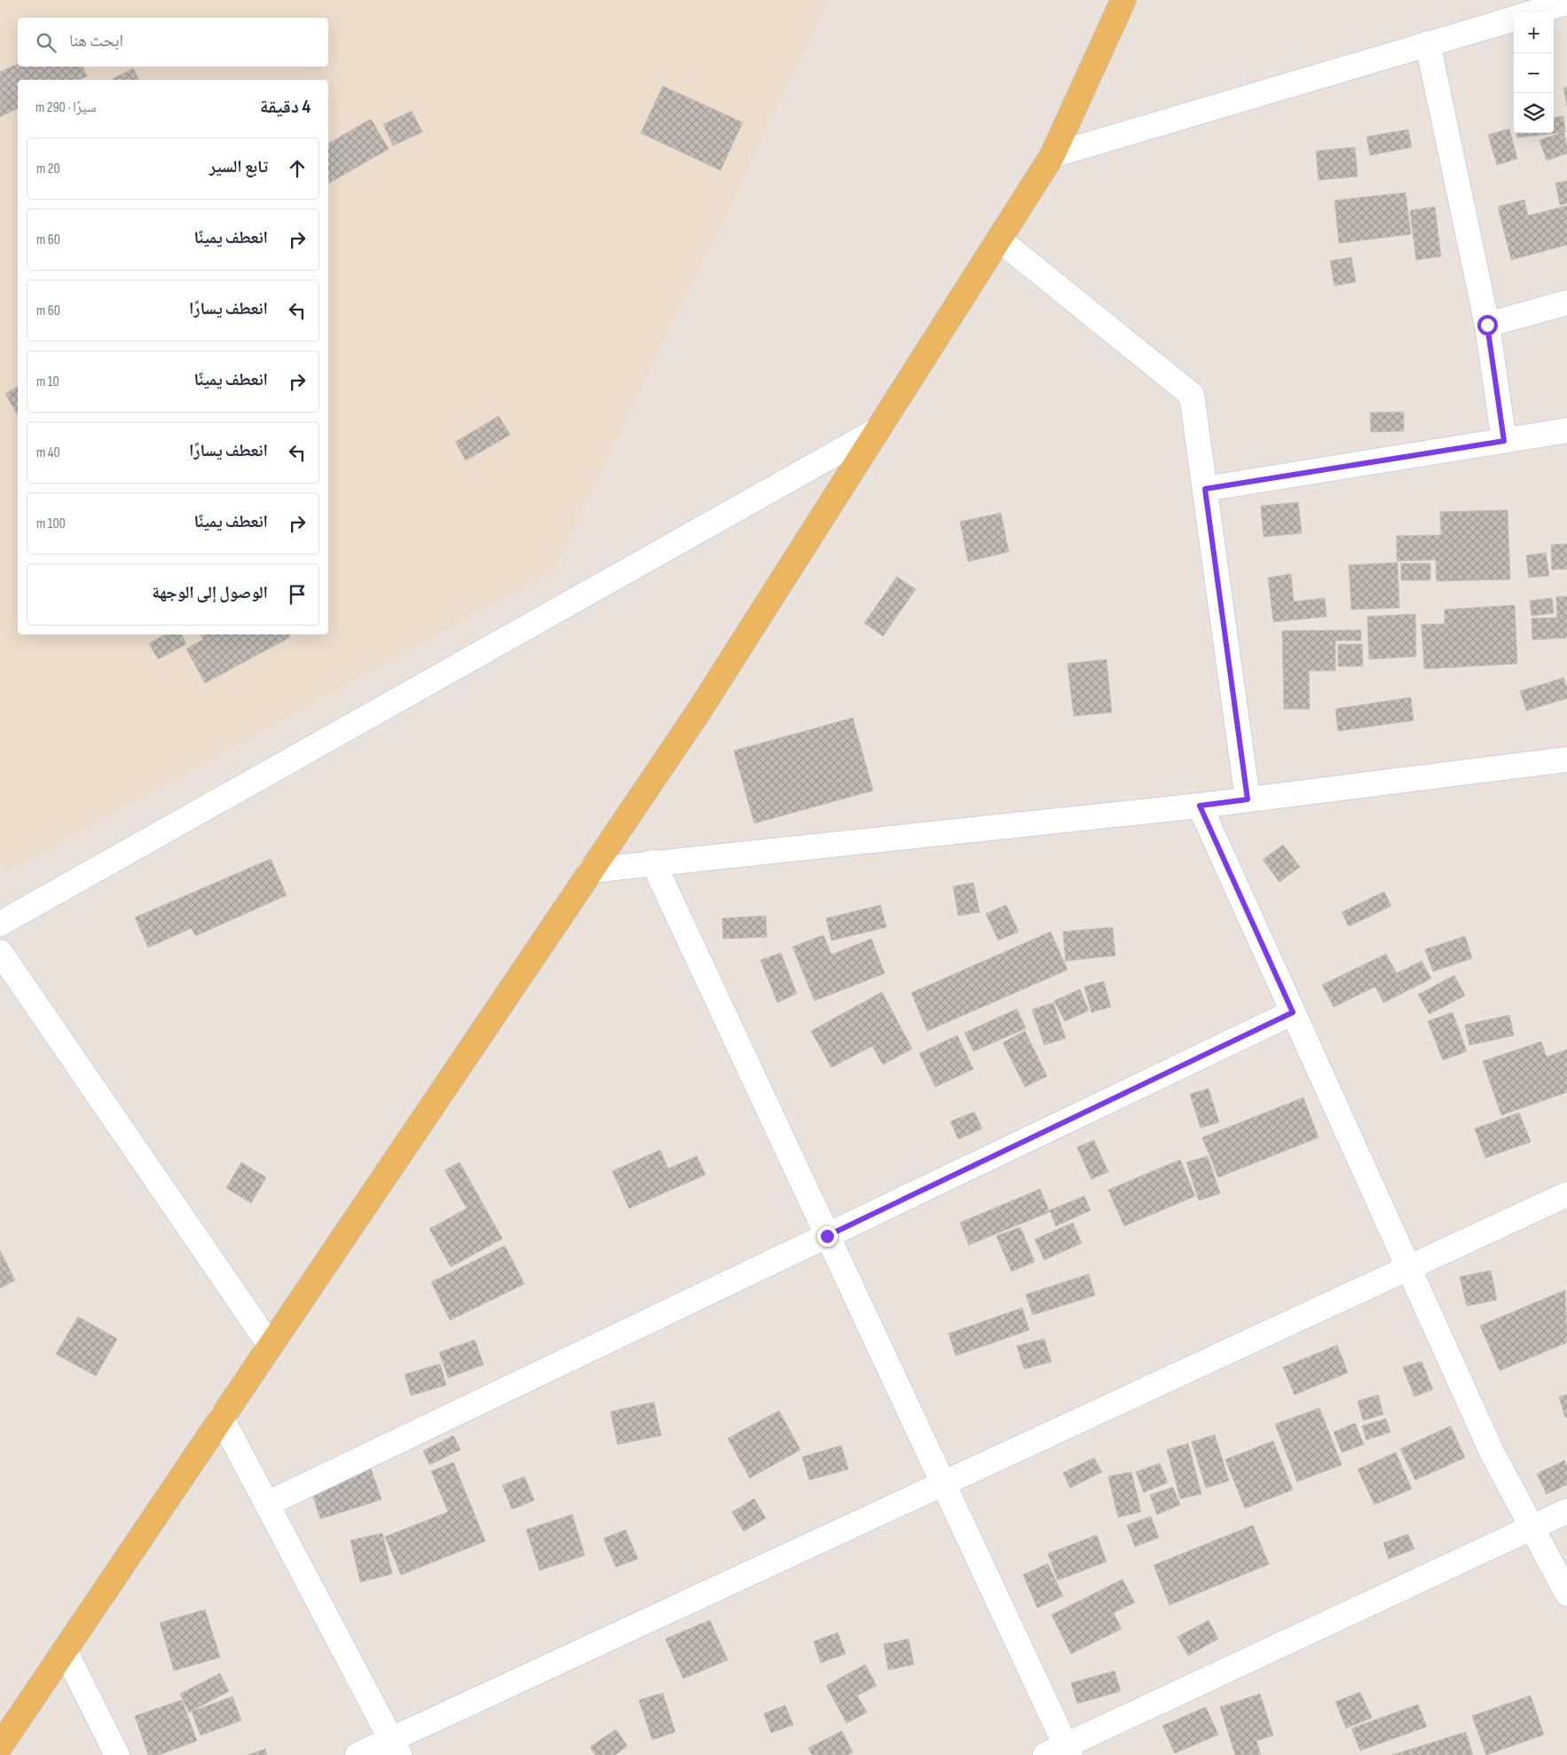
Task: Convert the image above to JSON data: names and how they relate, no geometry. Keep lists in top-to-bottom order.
{
  "page": {
    "map_buttons": ["+", "−"],
    "search": "ابحث هنا",
    "heading": ["4 دقيقة", "سيرًا · 290 m"],
    "list": [
      ["تابع السير", "20 m"],
      ["انعطف يمينًا", "60 m"],
      ["انعطف يسارًا", "60 m"],
      ["انعطف يمينًا", "10 m"],
      ["انعطف يسارًا", "40 m"],
      ["انعطف يمينًا", "100 m"],
      "الوصول إلى الوجهة"
    ]
  }
}
